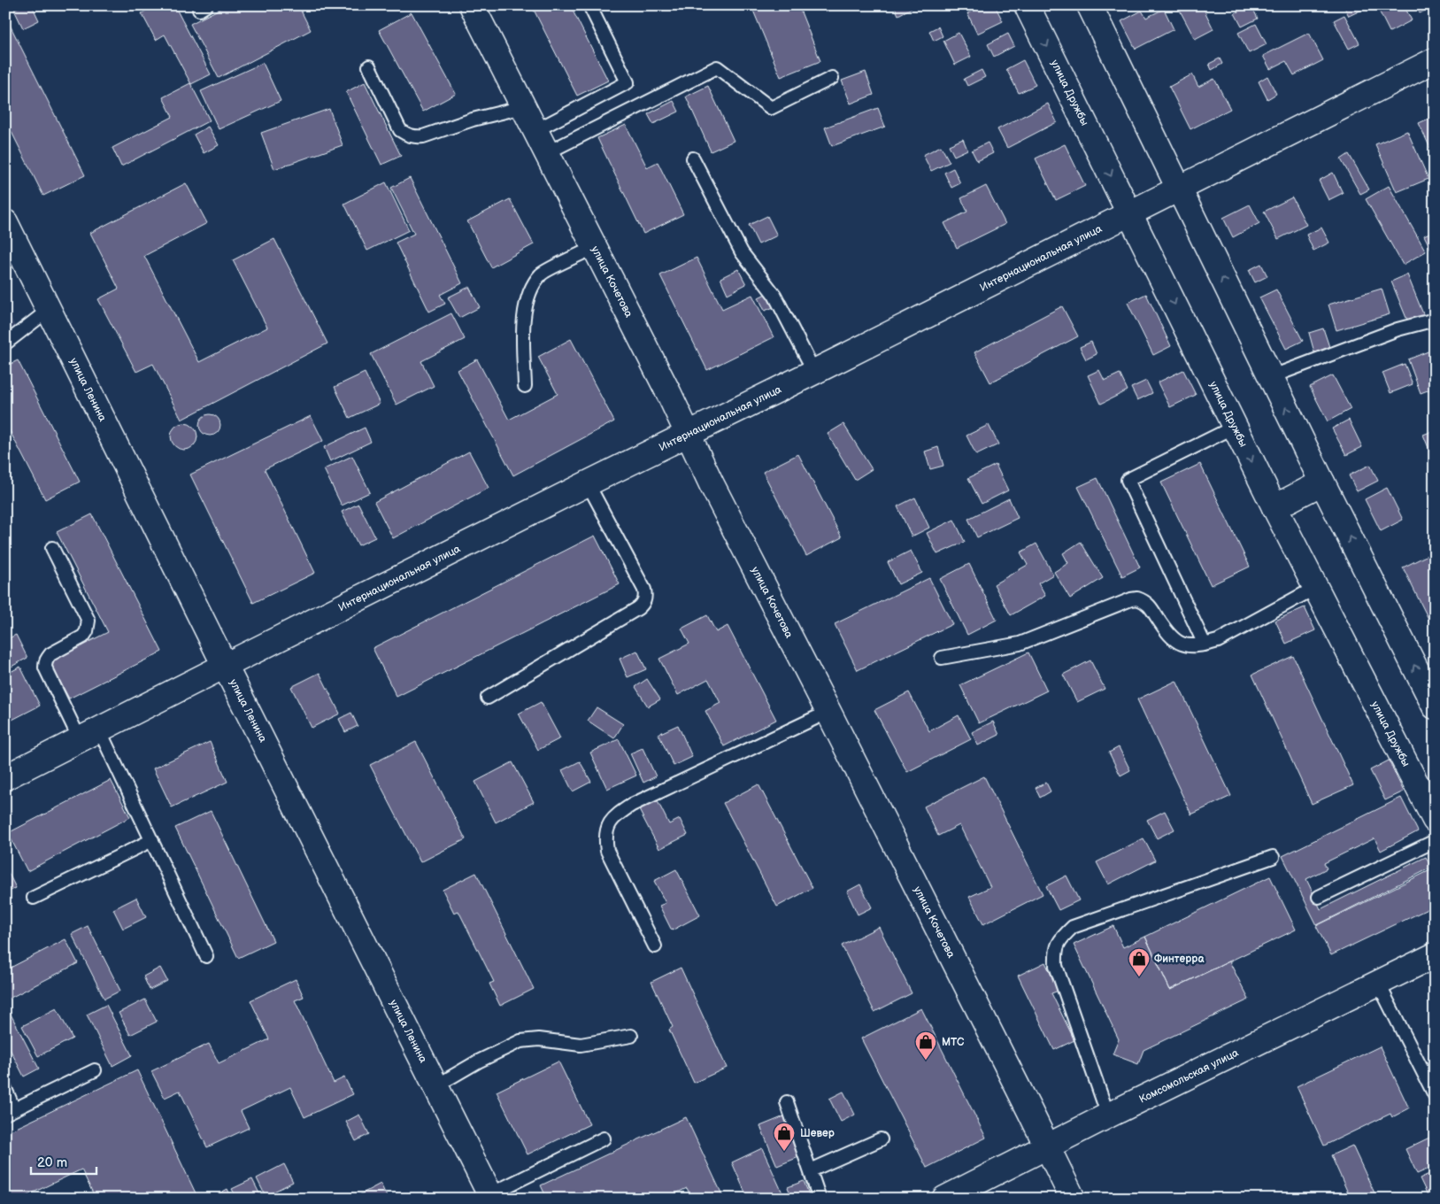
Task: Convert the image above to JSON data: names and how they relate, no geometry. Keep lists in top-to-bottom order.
{
  "streets": {
    "street": [
      "улица Дружбы",
      "Интернациональная улица",
      "улица Кочетова",
      "улица Ленина",
      "Комсомольская улица"
    ]
  },
  "crossings": [
    ["улица Дружбы", "Интернациональная улица"],
    ["Интернациональная улица", "улица Кочетова"],
    ["Интернациональная улица", "улица Ленина"],
    ["улица Кочетова", "Комсомольская улица"]
  ],
  "places": {
    "shop": ["Финтерра", "МТС", "Шевер"]
  },
  "scale_bar": "20 m"
}
